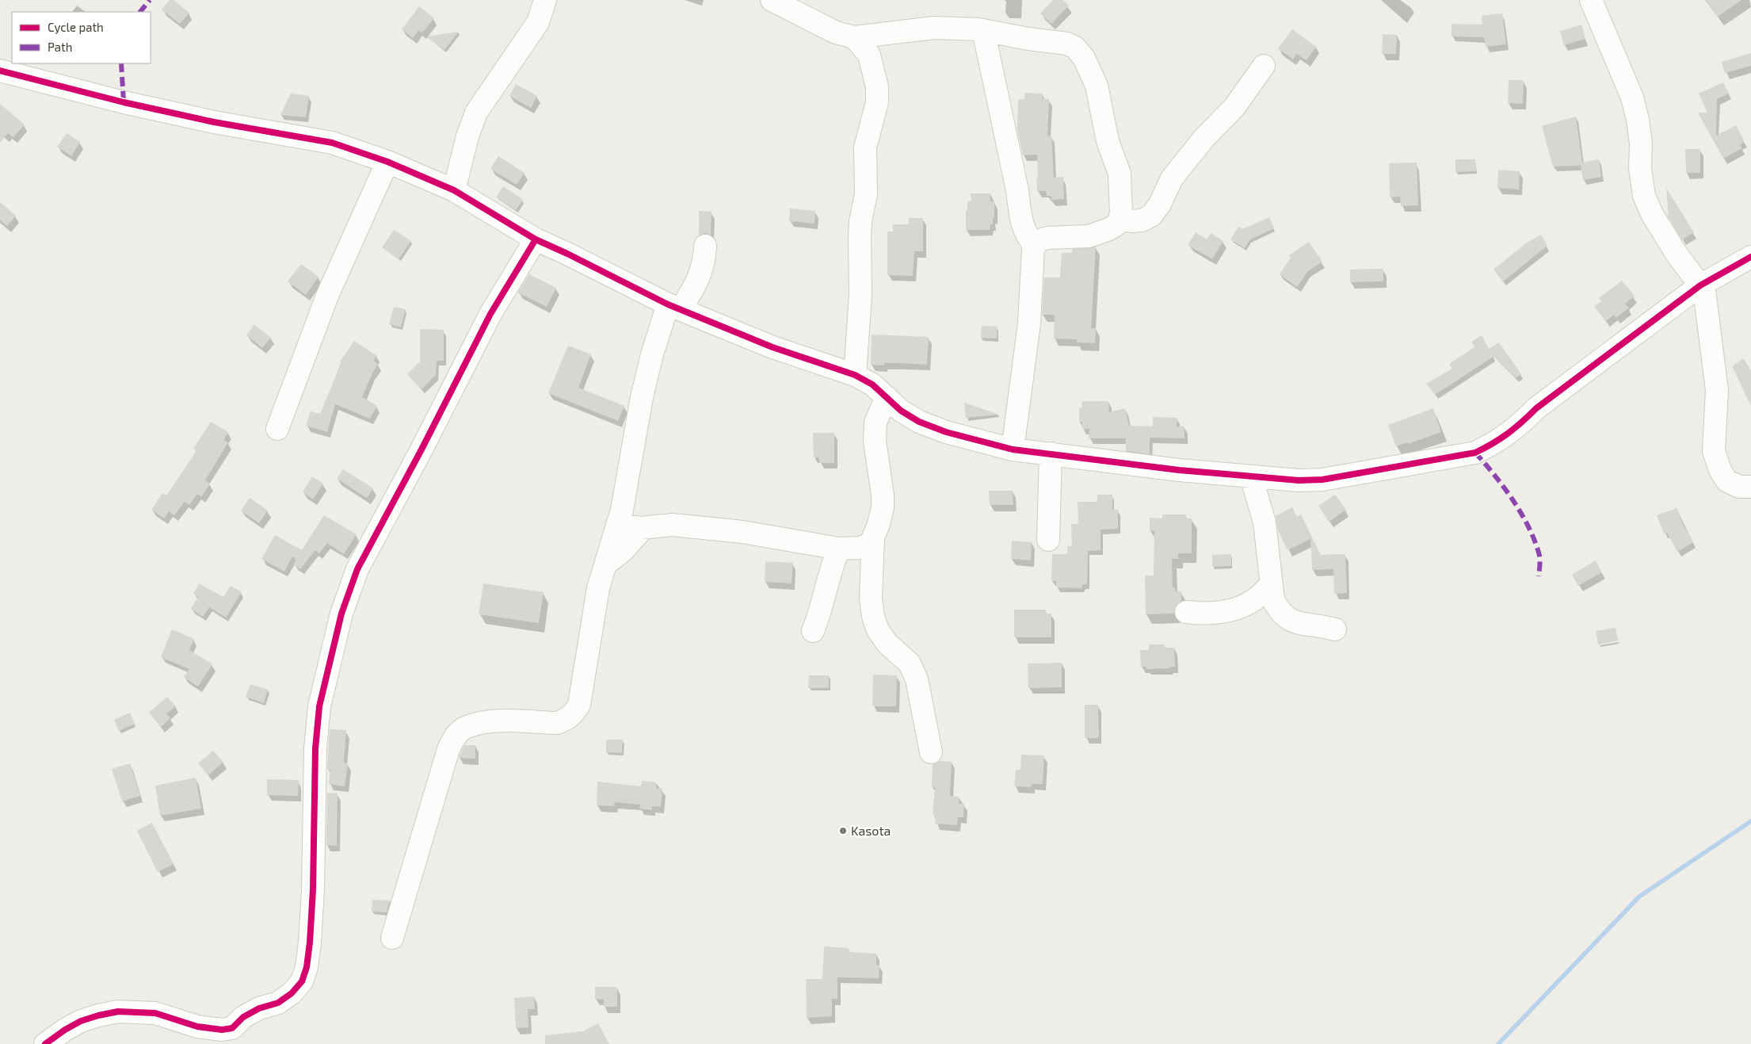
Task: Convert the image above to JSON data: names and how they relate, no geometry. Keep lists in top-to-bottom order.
{
  "places": ["Kasota"],
  "legend": ["Cycle path", "Path"]
}
